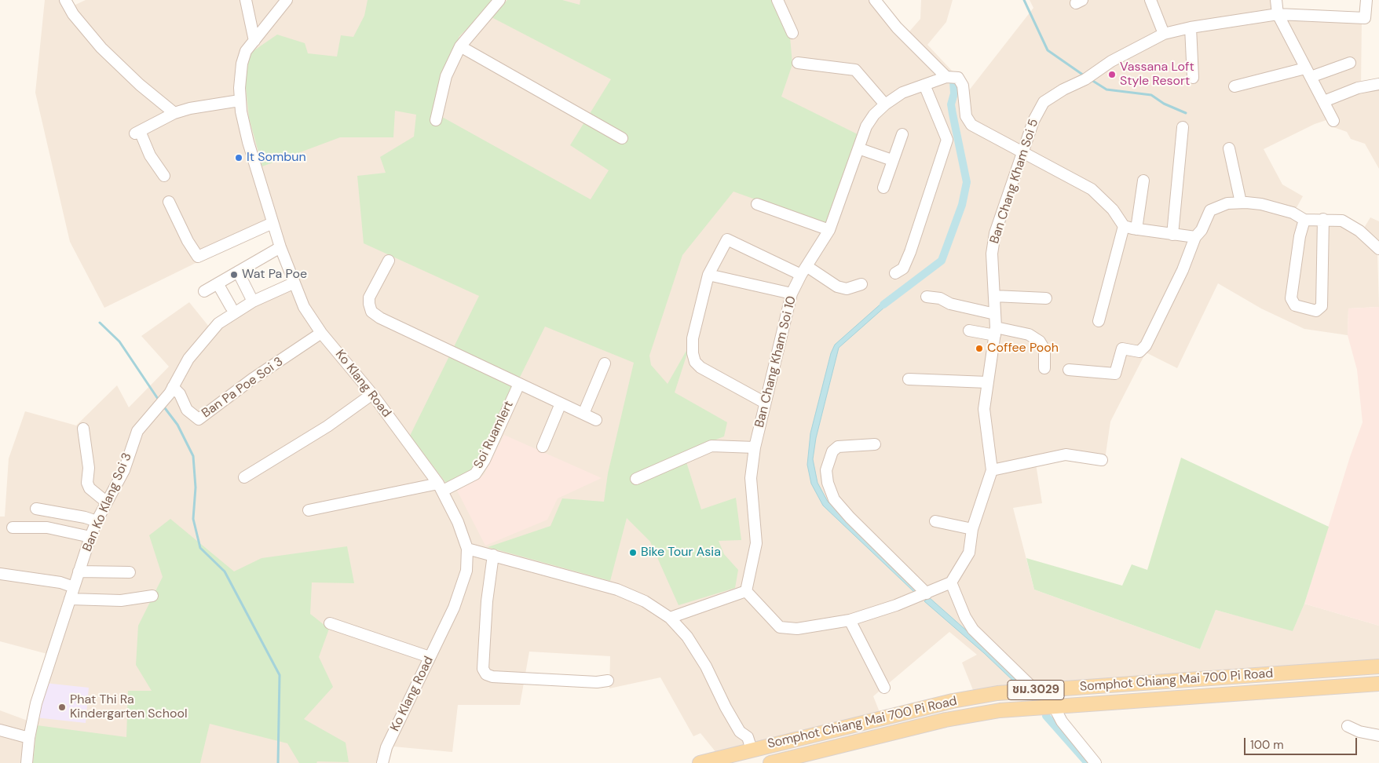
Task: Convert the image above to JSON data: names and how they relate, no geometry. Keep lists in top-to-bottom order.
{
  "streets": {
    "main road": ["Somphot Chiang Mai 700 Pi Road", "ชม.3029"],
    "street": [
      "Ban Chang Kham Soi 5",
      "Ban Chang Kham Soi 10",
      "Ko Klang Road",
      "Ban Pa Poe Soi 3",
      "Soi Ruamlert",
      "Ban Ko Klang Soi 3"
    ]
  },
  "crossings": [
    ["Ko Klang Road", "Ban Pa Poe Soi 3"],
    ["Ko Klang Road", "Soi Ruamlert"],
    ["Ko Klang Road", "Ban Ko Klang Soi 3"],
    ["Ban Pa Poe Soi 3", "Ban Ko Klang Soi 3"]
  ],
  "places": [
    "Vassana Loft Style Resort",
    "It Sombun",
    "Wat Pa Poe",
    "Coffee Pooh",
    "Bike Tour Asia",
    "Phat Thi Ra Kindergarten School"
  ],
  "scale_bar": "100 m"
}
